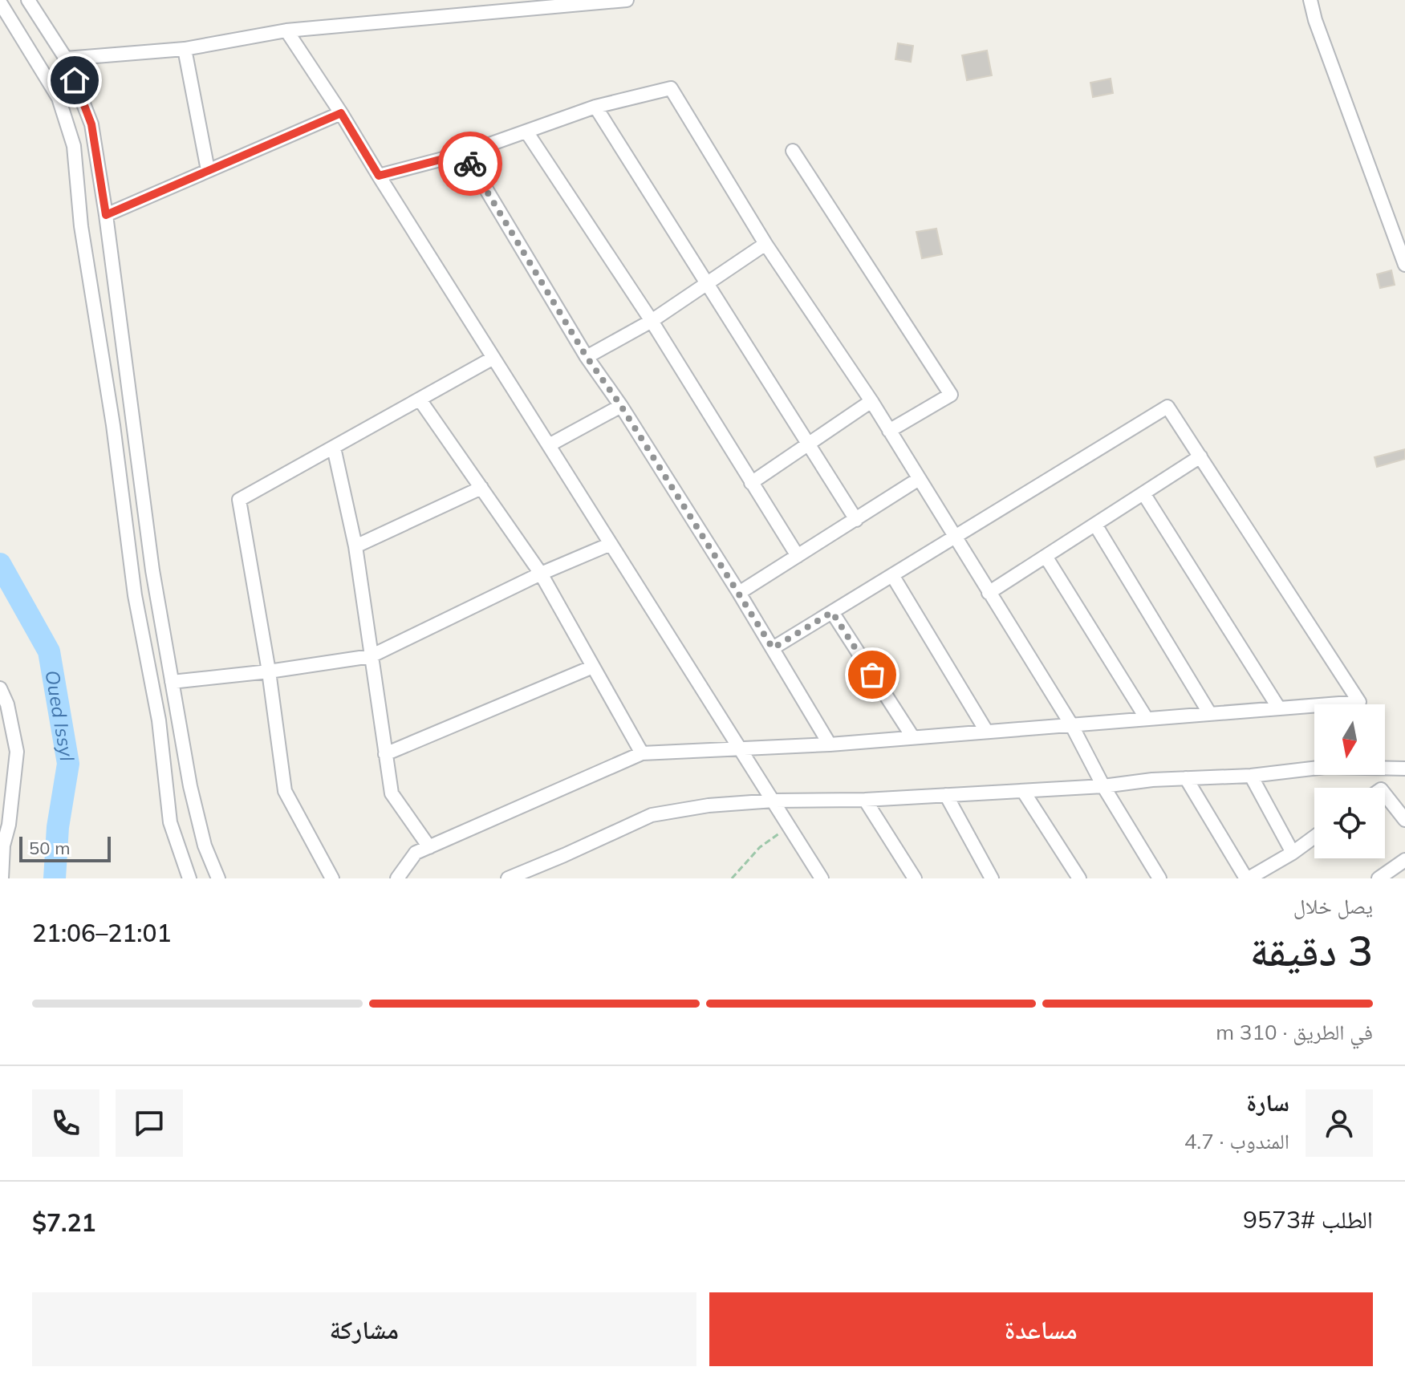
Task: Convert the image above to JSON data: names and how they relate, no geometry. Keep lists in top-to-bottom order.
{
  "water": ["Oued Issyl"],
  "scale_bar": "50 m",
  "north": "bottom",
  "page": {
    "scale": "50 m",
    "heading": ["3 دقيقة", "يصل خلال", "21:01–21:06"],
    "panel": [
      "سارة",
      "المندوب · 4.7",
      "الطلب #9573",
      "$7.21"
    ],
    "bar": "في الطريق · 310 m",
    "buttons": ["مساعدة", "مشاركة"]
  }
}
